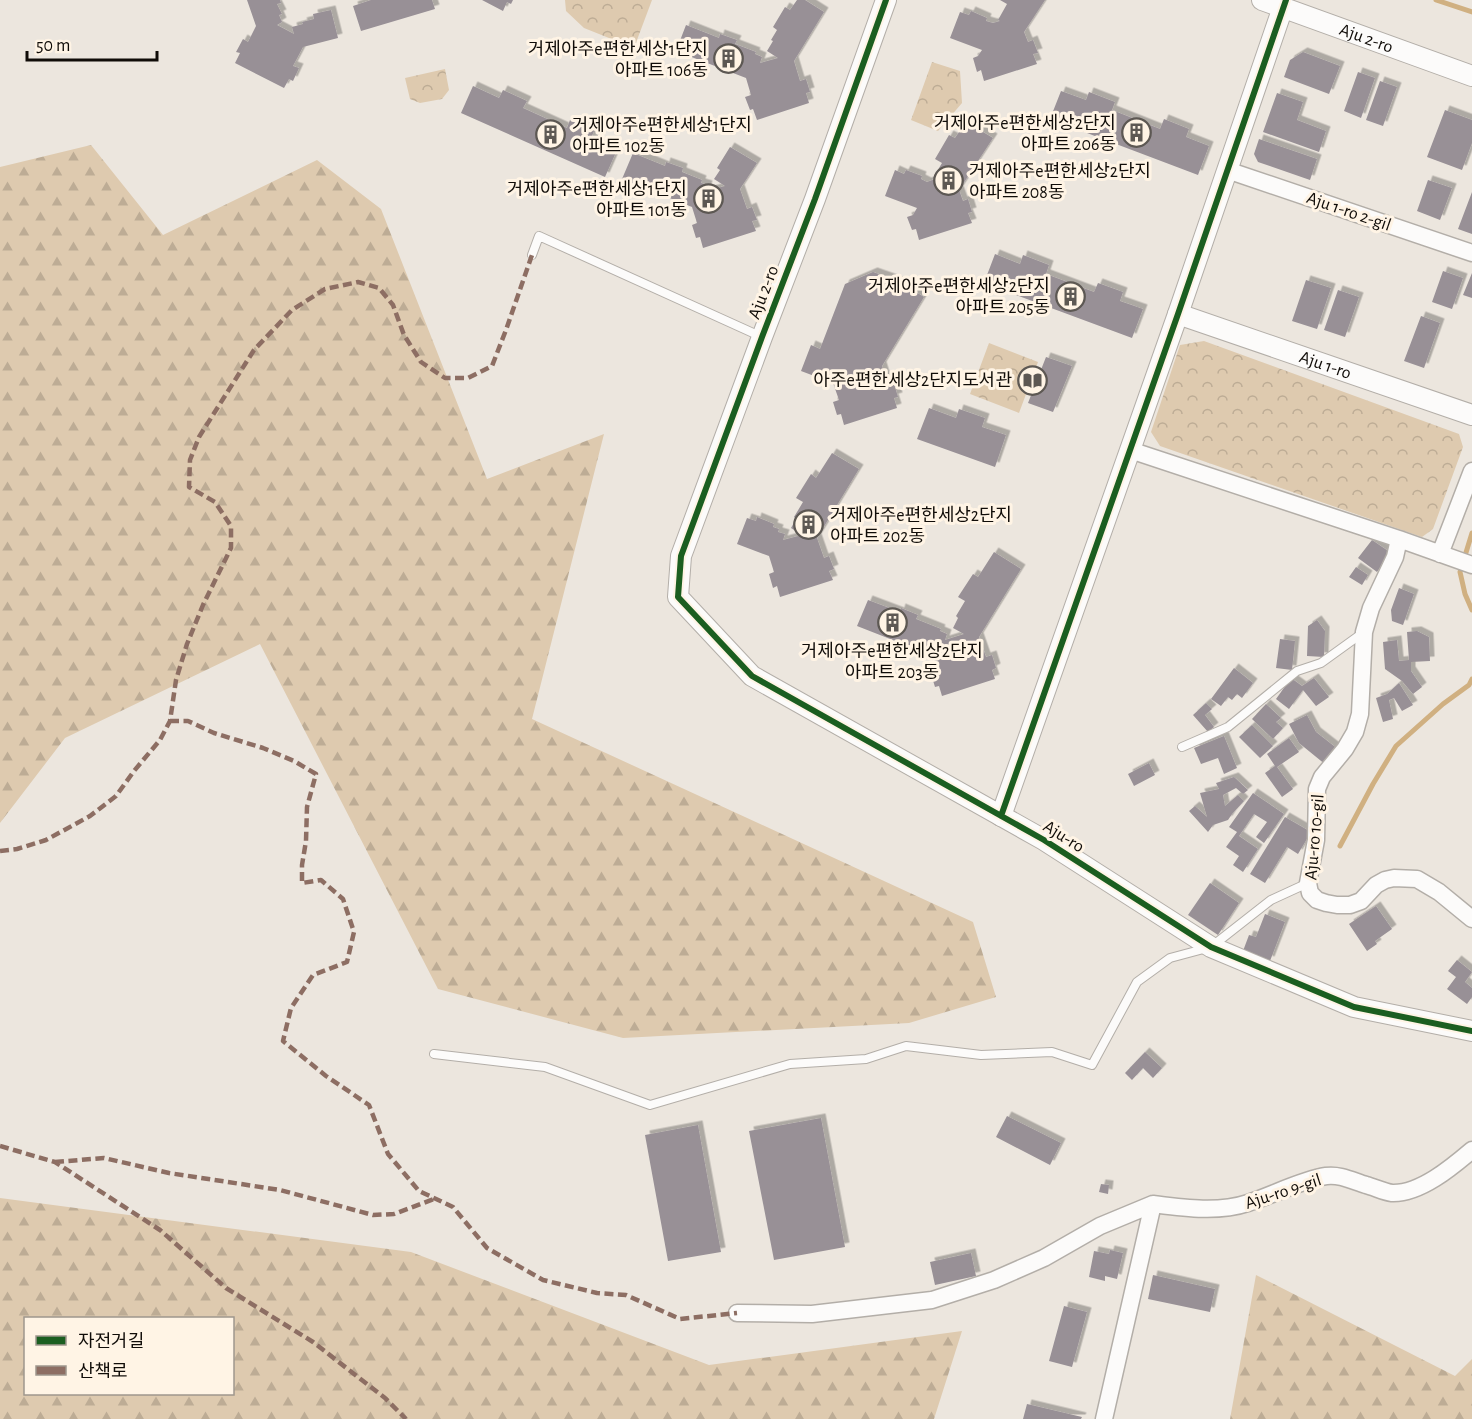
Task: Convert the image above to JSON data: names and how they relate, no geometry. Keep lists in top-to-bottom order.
{
  "streets": {
    "street": [
      "Aju 2-ro",
      "Aju 1-ro 2-gil",
      "Aju 1-ro",
      "Aju-ro",
      "Aju-ro 10-gil",
      "Aju-ro 9-gil"
    ]
  },
  "crossings": [
    ["Aju 2-ro", "Aju-ro"]
  ],
  "places": {
    "building": [
      "거제아주e편한세상1단지 아파트 106동",
      "거제아주e편한세상2단지 아파트 206동",
      "거제아주e편한세상1단지 아파트 102동",
      "거제아주e편한세상2단지 아파트 208동",
      "거제아주e편한세상1단지 아파트 101동",
      "거제아주e편한세상2단지 아파트 205동",
      "거제아주e편한세상2단지 아파트 202동",
      "거제아주e편한세상2단지 아파트 203동"
    ],
    "library": ["아주e편한세상2단지도서관"]
  },
  "legend": ["자전거길", "산책로"],
  "scale_bar": "50 m"
}
